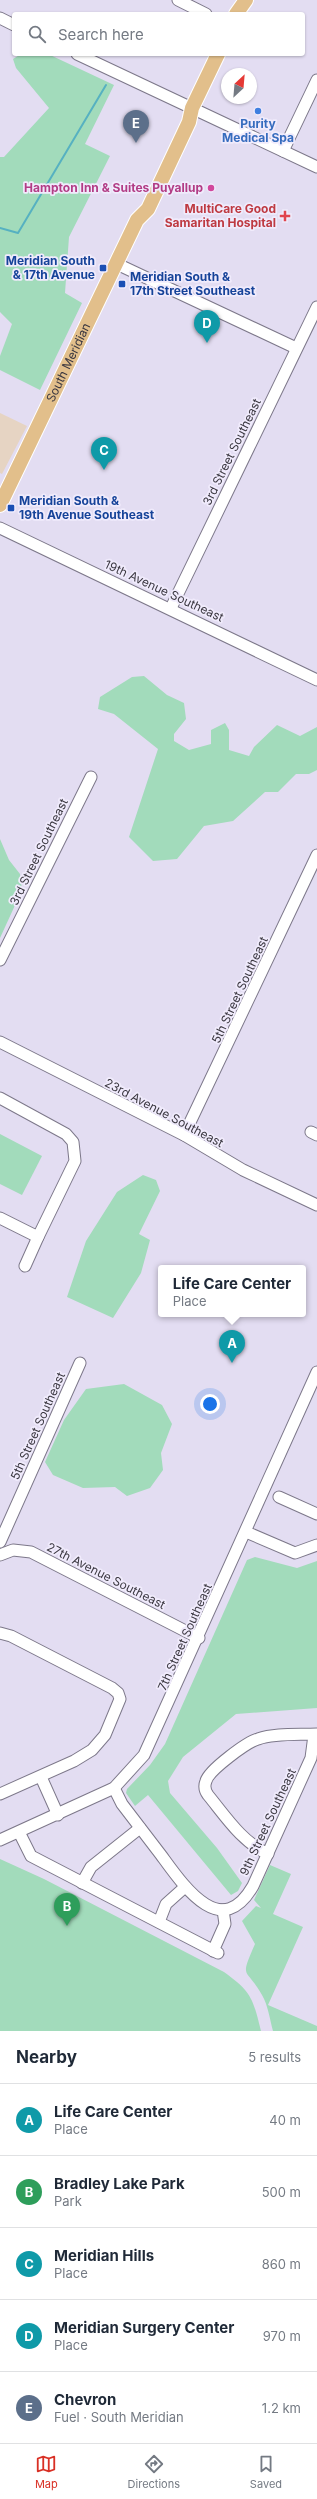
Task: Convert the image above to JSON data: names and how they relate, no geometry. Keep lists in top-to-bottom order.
{
  "streets": {
    "main road": ["South Meridian"],
    "street": [
      "3rd Street Southeast",
      "19th Avenue Southeast",
      "5th Street Southeast",
      "23rd Avenue Southeast",
      "27th Avenue Southeast",
      "7th Street Southeast",
      "9th Street Southeast"
    ]
  },
  "crossings": [
    ["3rd Street Southeast", "19th Avenue Southeast"],
    ["5th Street Southeast", "23rd Avenue Southeast"],
    ["27th Avenue Southeast", "7th Street Southeast"]
  ],
  "places": {
    "other": ["Purity Medical Spa", "Hampton Inn & Suites Puyallup"],
    "health": ["MultiCare Good Samaritan Hospital"],
    "transit": ["Meridian South & 17th Avenue", "Meridian South & 17th Street Southeast", "Meridian South & 19th Avenue Southeast"]
  },
  "north": "top right",
  "page": {
    "search": "Search here",
    "pins": [
      "E",
      "D",
      "C",
      "A",
      "B"
    ],
    "popup": ["Life Care Center", "Place"],
    "heading": ["Nearby", "5 results"],
    "list": [
      {
        "mark": "A",
        "name": "Life Care Center",
        "note": "Place",
        "value": "40 m"
      },
      {
        "mark": "B",
        "name": "Bradley Lake Park",
        "note": "Park",
        "value": "500 m"
      },
      {
        "mark": "C",
        "name": "Meridian Hills",
        "note": "Place",
        "value": "860 m"
      },
      {
        "mark": "D",
        "name": "Meridian Surgery Center",
        "note": "Place",
        "value": "970 m"
      },
      {
        "mark": "E",
        "name": "Chevron",
        "note": "Fuel · South Meridian",
        "value": "1.2 km"
      }
    ],
    "nav": ["Map", "Directions", "Saved"]
  }
}
